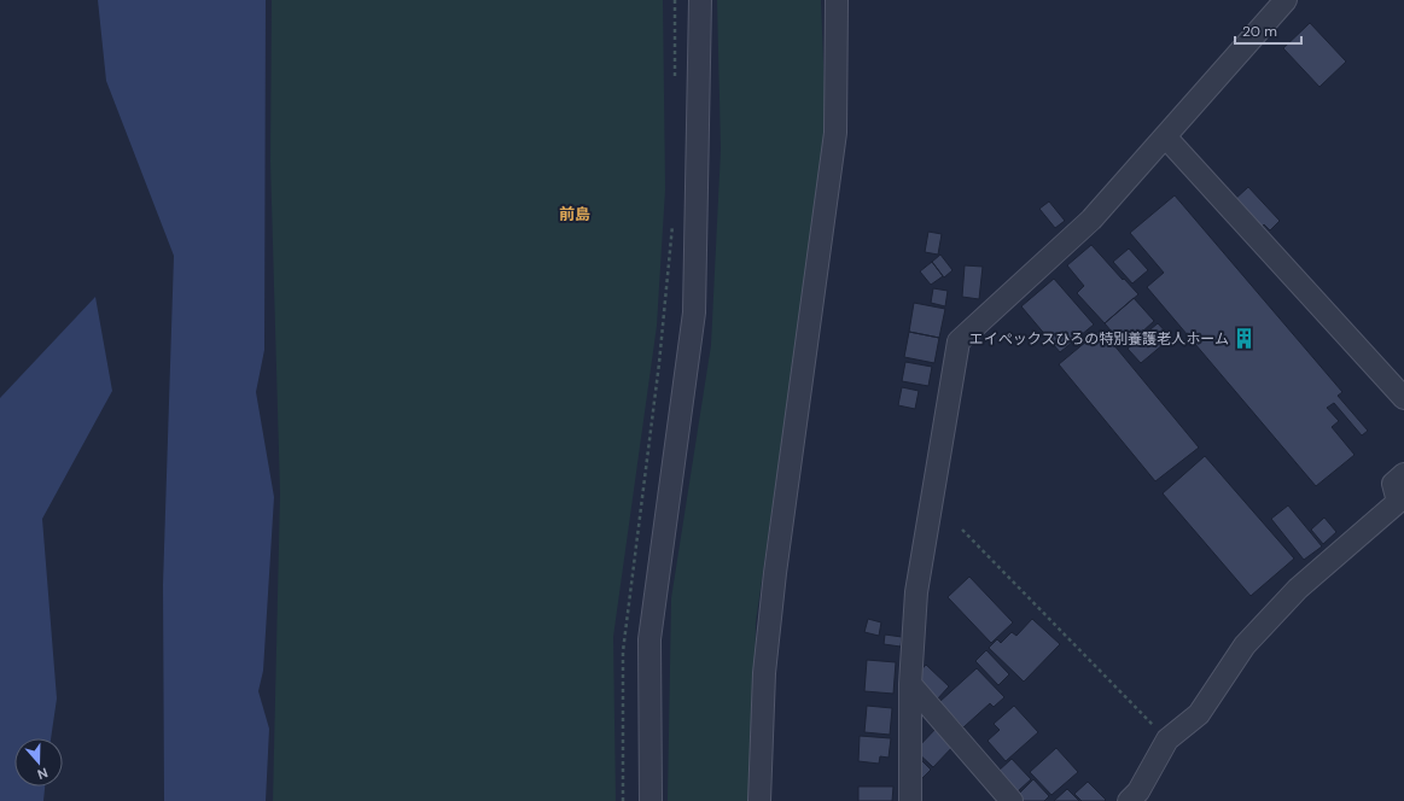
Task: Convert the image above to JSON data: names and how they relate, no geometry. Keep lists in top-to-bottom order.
{
  "districts": ["前島"],
  "places": {
    "building": ["エイぺックスひろの特別養護老人ホーム"]
  },
  "scale_bar": "20 m",
  "north": "bottom"
}
